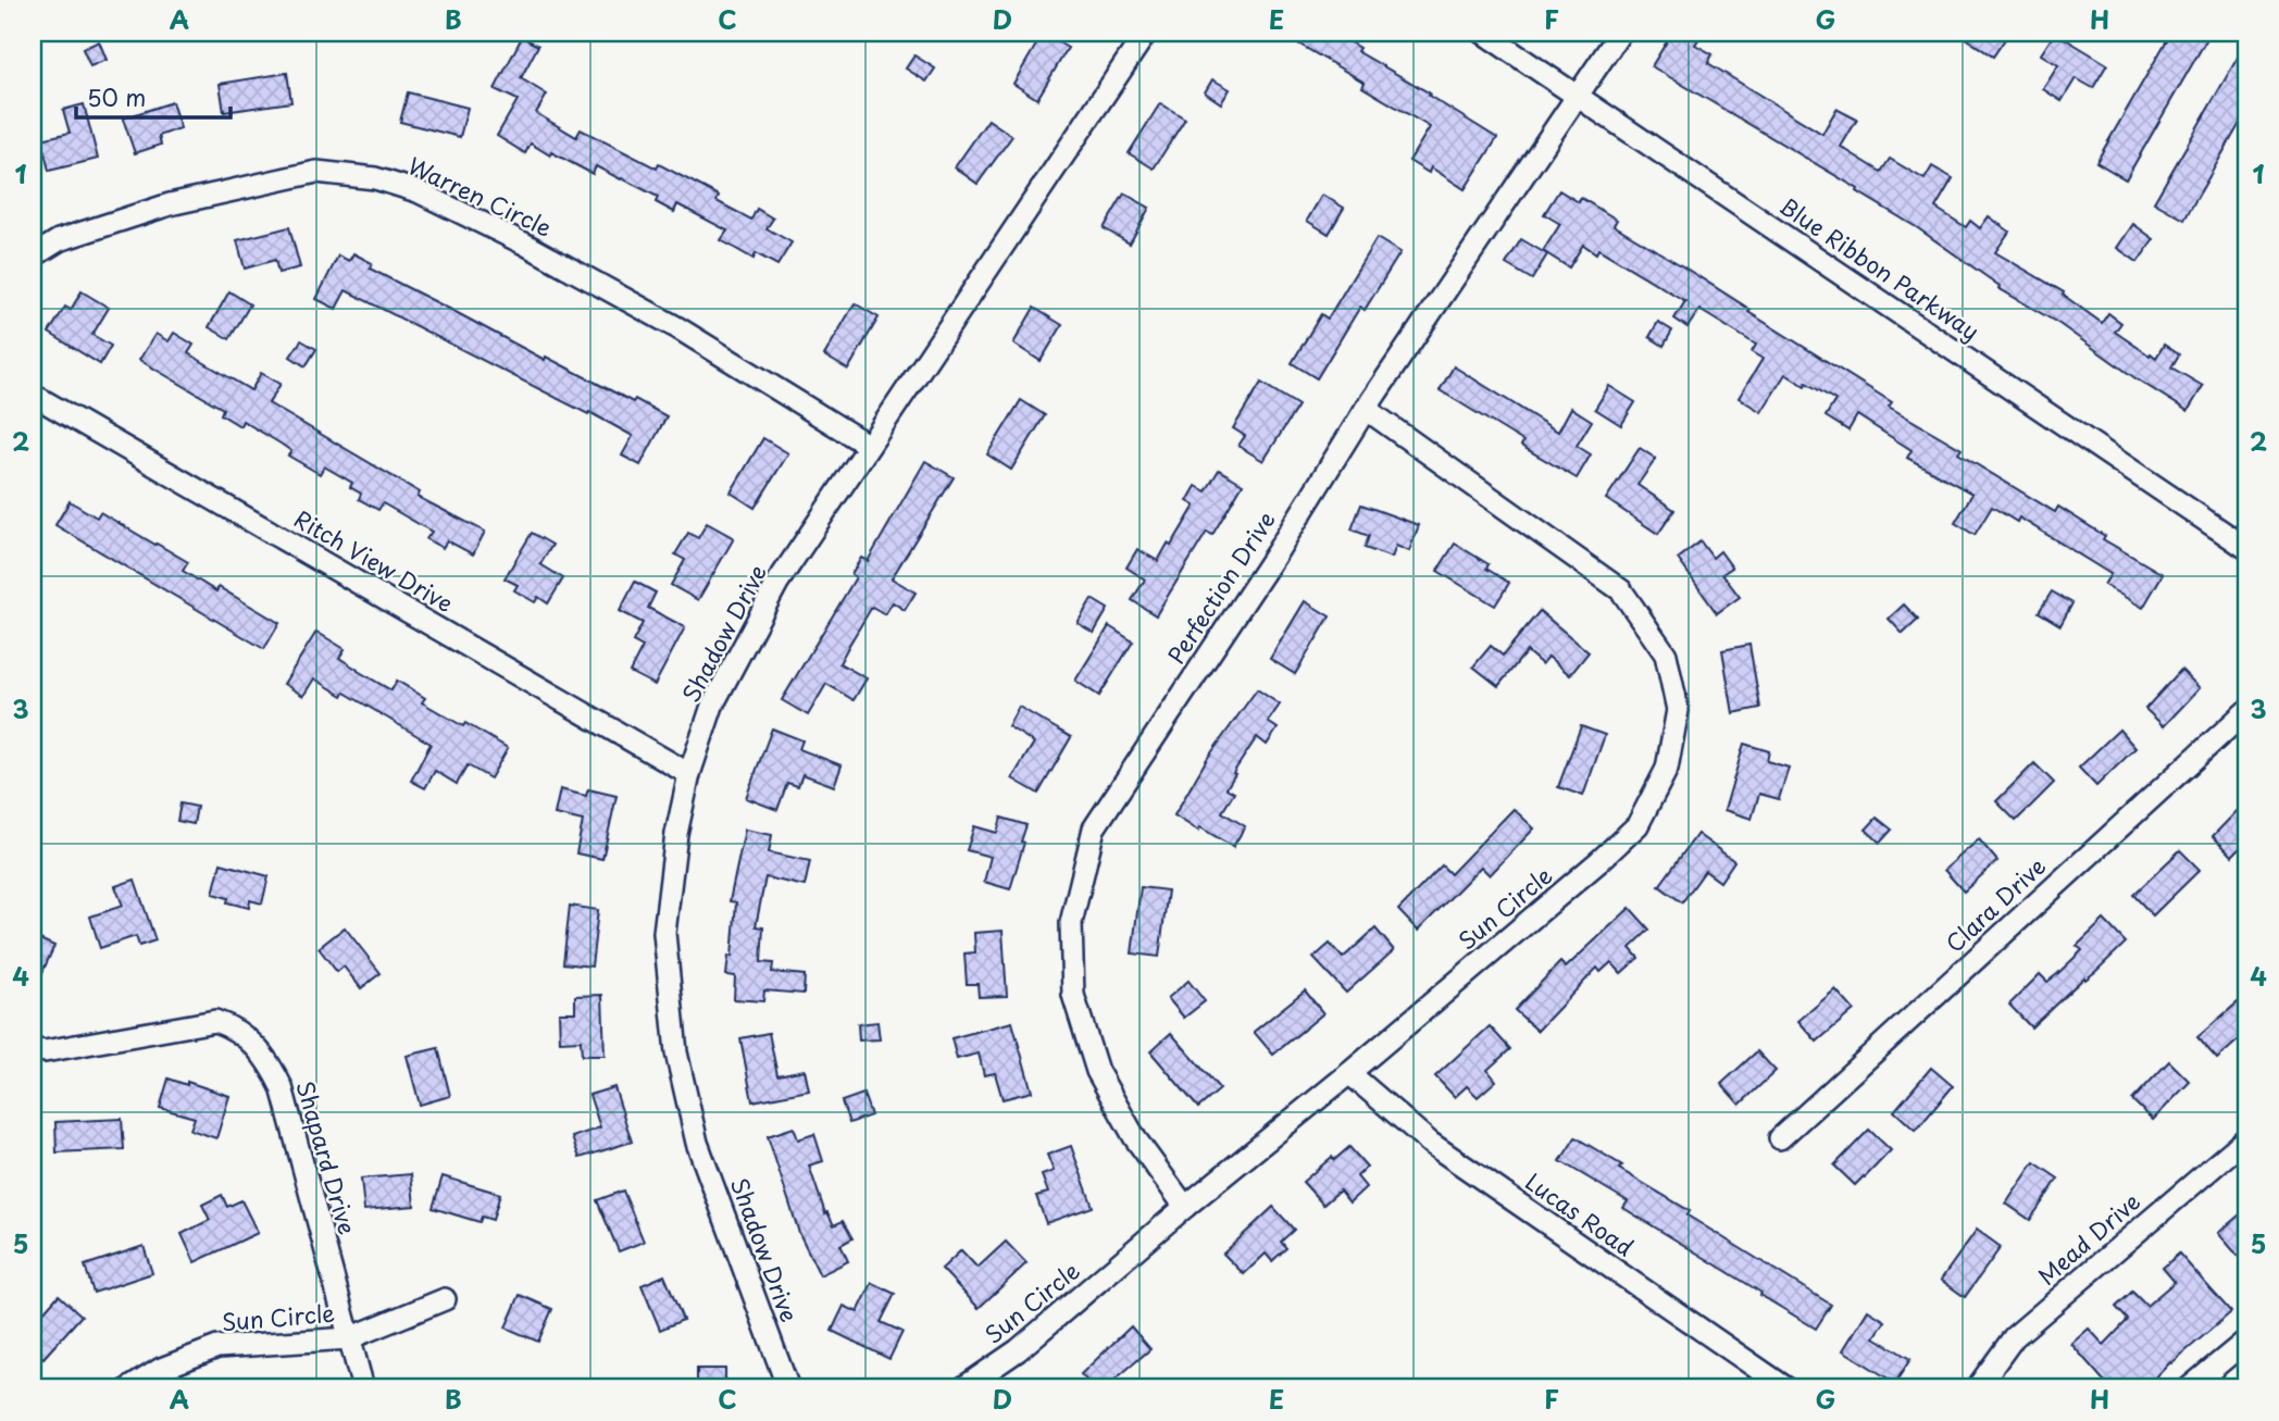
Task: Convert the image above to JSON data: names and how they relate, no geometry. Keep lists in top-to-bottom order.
{
  "streets": {
    "street": [
      "Warren Circle",
      "Blue Ribbon Parkway",
      "Ritch View Drive",
      "Perfection Drive",
      "Shadow Drive",
      "Clara Drive",
      "Sun Circle",
      "Shapard Drive",
      "Lucas Road",
      "Mead Drive"
    ]
  },
  "crossings": [
    ["Warren Circle", "Shadow Drive"],
    ["Blue Ribbon Parkway", "Perfection Drive"],
    ["Ritch View Drive", "Shadow Drive"],
    ["Perfection Drive", "Sun Circle"],
    ["Sun Circle", "Shapard Drive"],
    ["Sun Circle", "Lucas Road"]
  ],
  "scale_bar": "50 m",
  "grid": {
    "columns": [
      "A",
      "B",
      "C",
      "D",
      "E",
      "F",
      "G",
      "H"
    ],
    "rows": [
      "1",
      "2",
      "3",
      "4",
      "5"
    ]
  }
}
